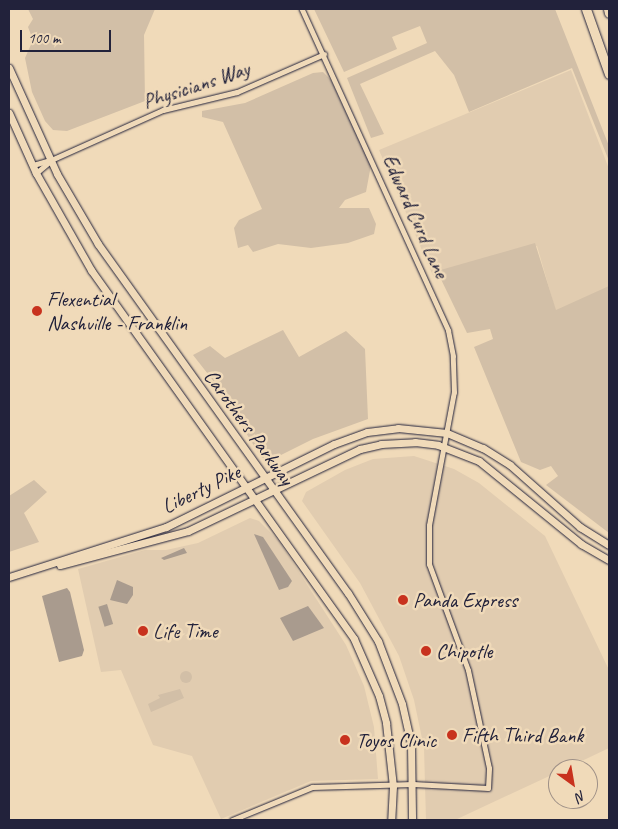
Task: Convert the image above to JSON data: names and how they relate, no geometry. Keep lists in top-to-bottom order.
{
  "streets": {
    "main road": ["Carothers Parkway", "Liberty Pike"],
    "street": ["Physicians Way", "Edward Curd Lane"]
  },
  "crossings": [
    ["Physicians Way", "Edward Curd Lane"],
    ["Physicians Way", "Carothers Parkway"],
    ["Edward Curd Lane", "Carothers Parkway"],
    ["Edward Curd Lane", "Liberty Pike"],
    ["Carothers Parkway", "Liberty Pike"]
  ],
  "places": [
    "Flexential Nashville - Franklin",
    "Panda Express",
    "Life Time",
    "Chipotle",
    "Fifth Third Bank",
    "Toyos Clinic"
  ],
  "scale_bar": "100 m",
  "north": "bottom right"
}
